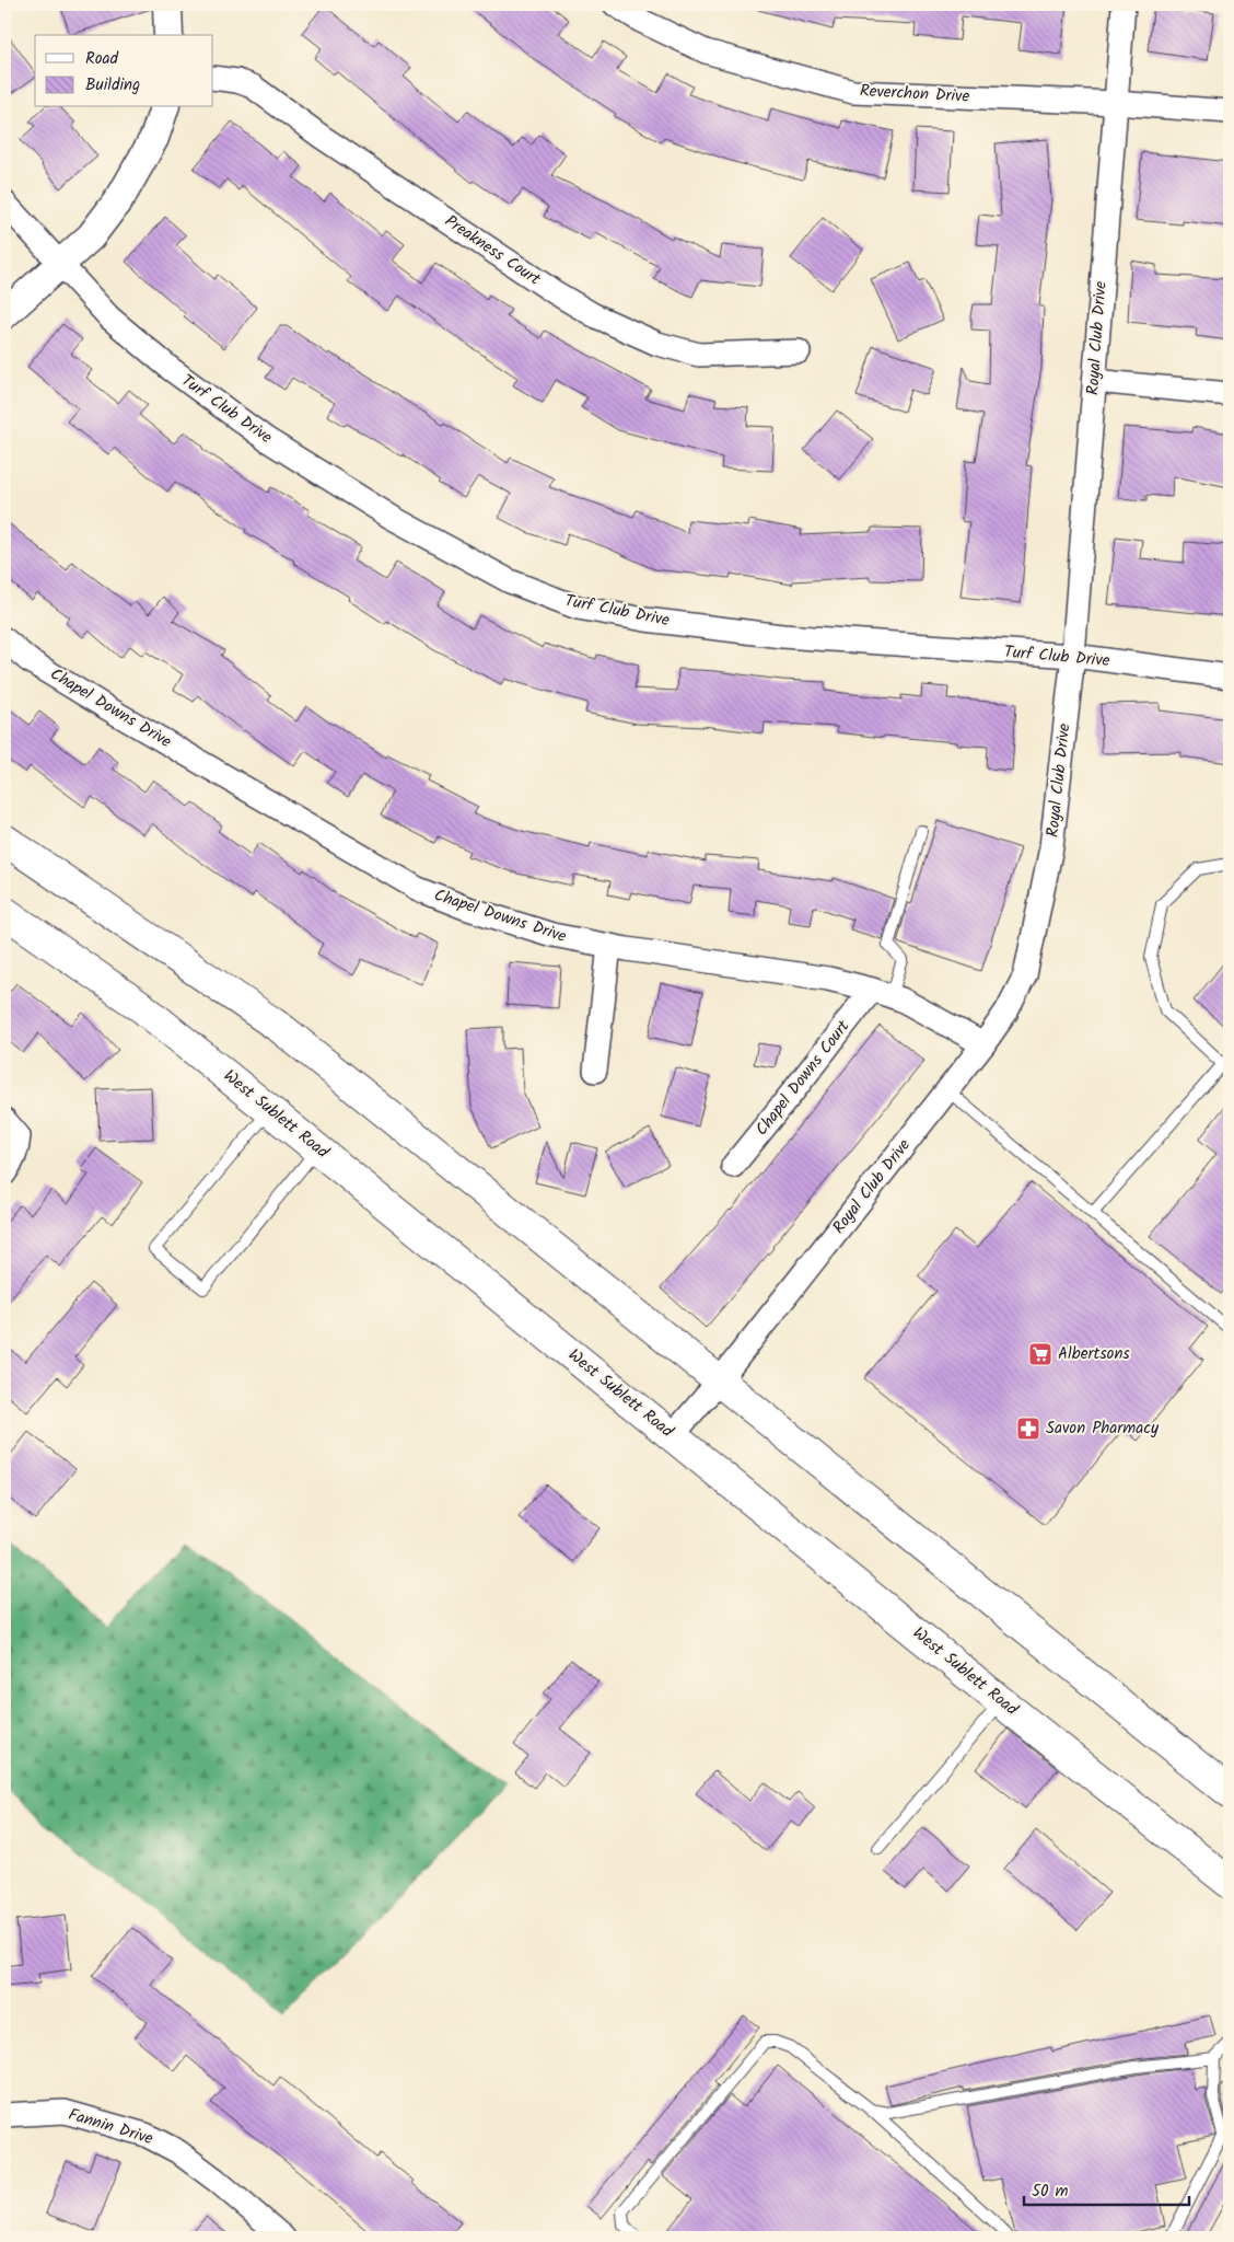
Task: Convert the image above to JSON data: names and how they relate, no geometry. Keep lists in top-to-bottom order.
{
  "streets": {
    "main road": ["West Sublett Road"],
    "street": [
      "Reverchon Drive",
      "Preakness Court",
      "Royal Club Drive",
      "Turf Club Drive",
      "Chapel Downs Drive",
      "Chapel Downs Court",
      "Fannin Drive"
    ]
  },
  "crossings": [
    ["Reverchon Drive", "Royal Club Drive"],
    ["Royal Club Drive", "Turf Club Drive"],
    ["Royal Club Drive", "Chapel Downs Drive"],
    ["Royal Club Drive", "West Sublett Road"],
    ["Chapel Downs Drive", "Chapel Downs Court"]
  ],
  "places": {
    "supermarket": ["Albertsons"],
    "pharmacy": ["Savon Pharmacy"]
  },
  "legend": ["Road", "Building"],
  "scale_bar": "50 m"
}
